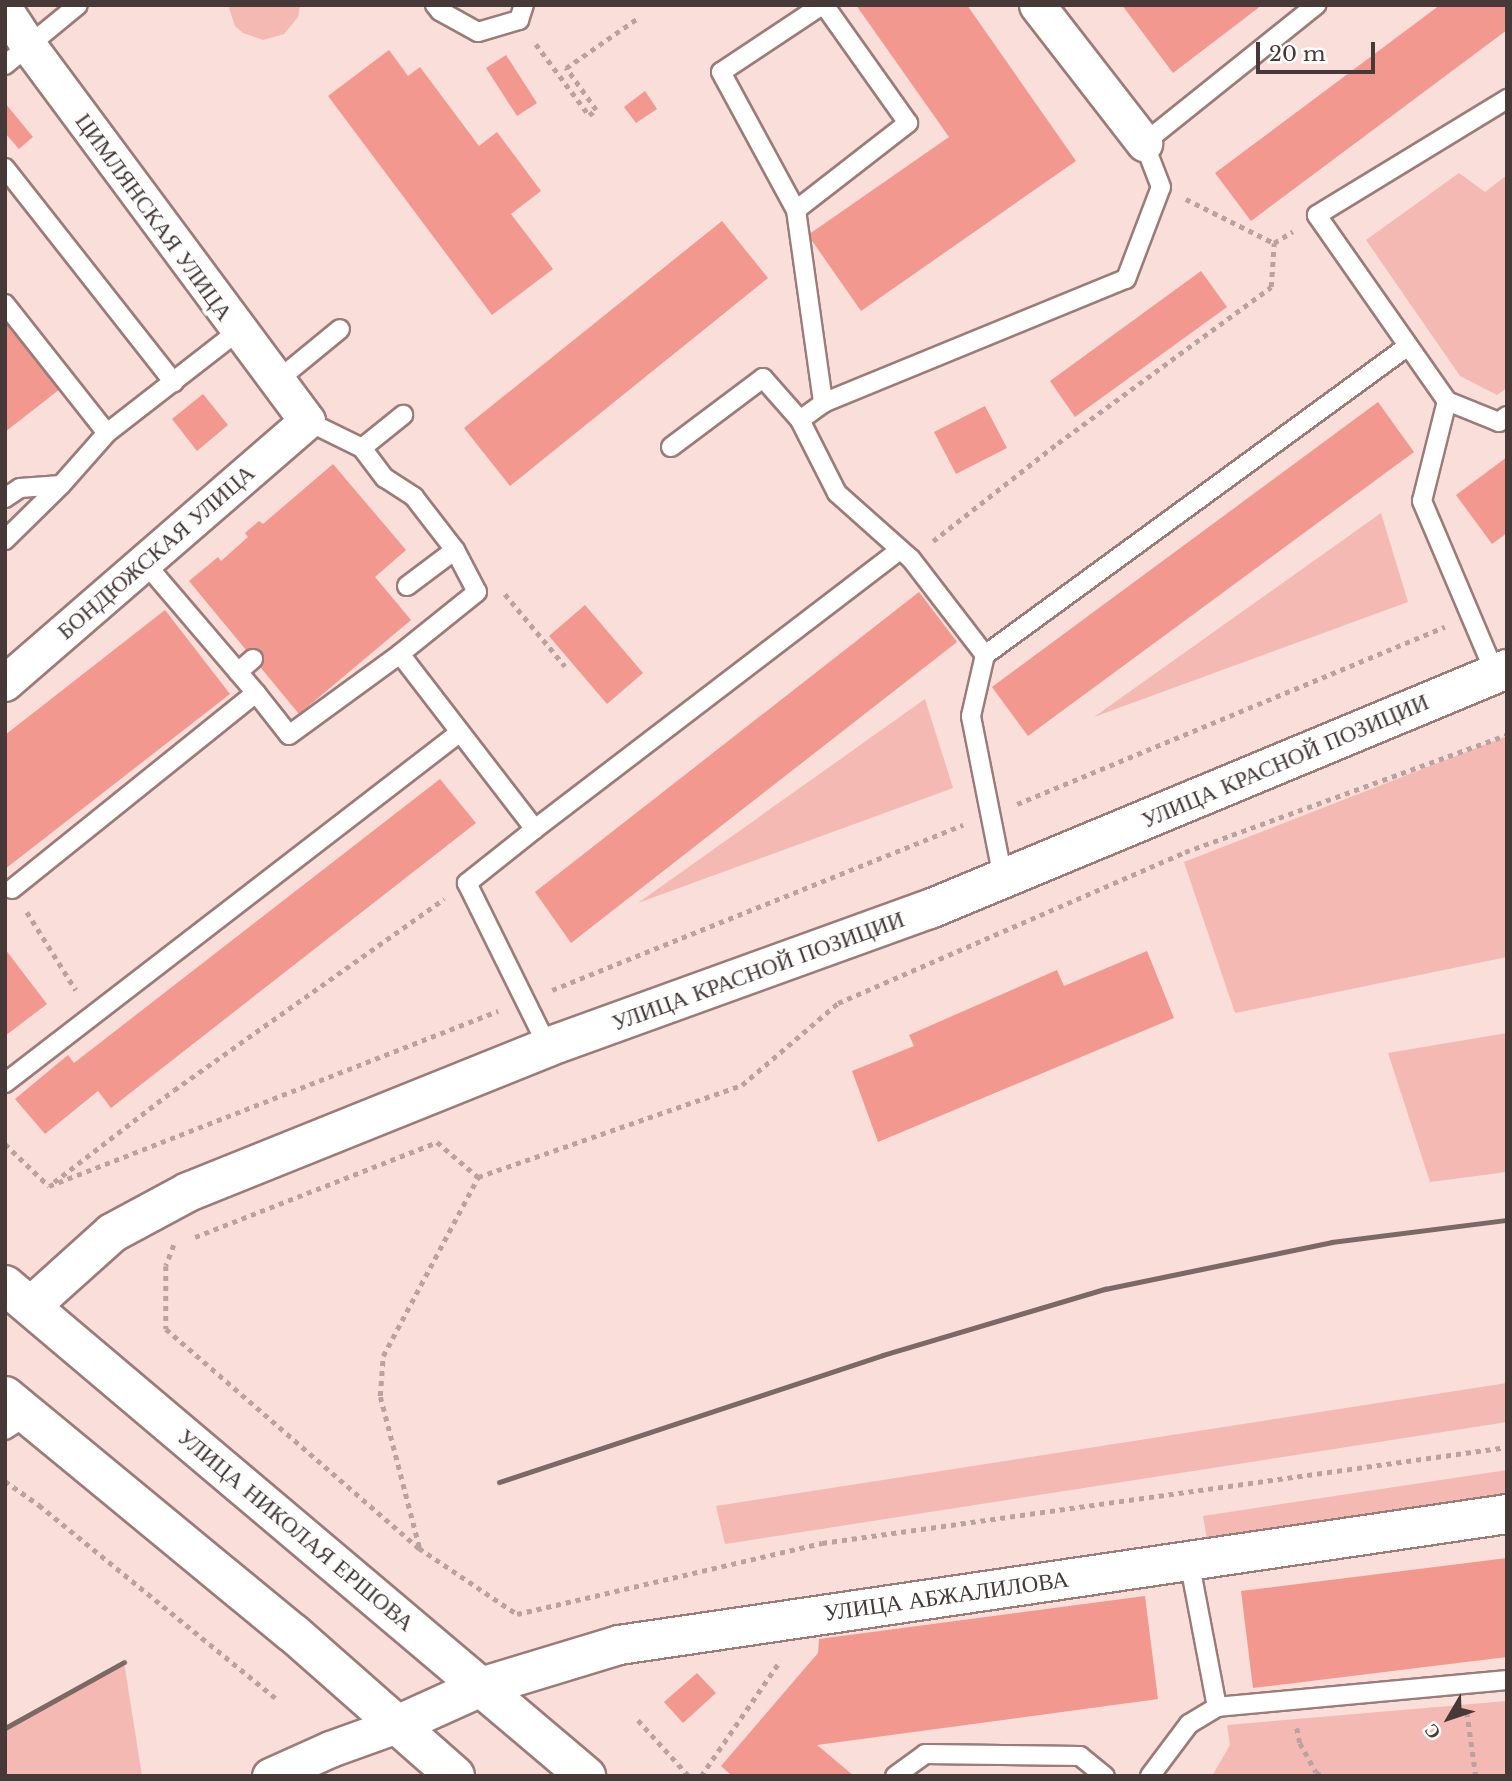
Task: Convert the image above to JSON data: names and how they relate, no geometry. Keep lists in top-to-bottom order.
{
  "streets": {
    "street": [
      "ЦИМЛЯНСКАЯ УЛИЦА",
      "БОНДЮЖСКАЯ УЛИЦА",
      "УЛИЦА КРАСНОЙ ПОЗИЦИИ",
      "УЛИЦА НИКОЛАЯ ЕРШОВА",
      "УЛИЦА АБЖАЛИЛОВА"
    ]
  },
  "crossings": [
    ["ЦИМЛЯНСКАЯ УЛИЦА", "БОНДЮЖСКАЯ УЛИЦА"],
    ["УЛИЦА КРАСНОЙ ПОЗИЦИИ", "УЛИЦА НИКОЛАЯ ЕРШОВА"],
    ["УЛИЦА НИКОЛАЯ ЕРШОВА", "УЛИЦА АБЖАЛИЛОВА"]
  ],
  "scale_bar": "20 m",
  "north": "bottom left"
}
